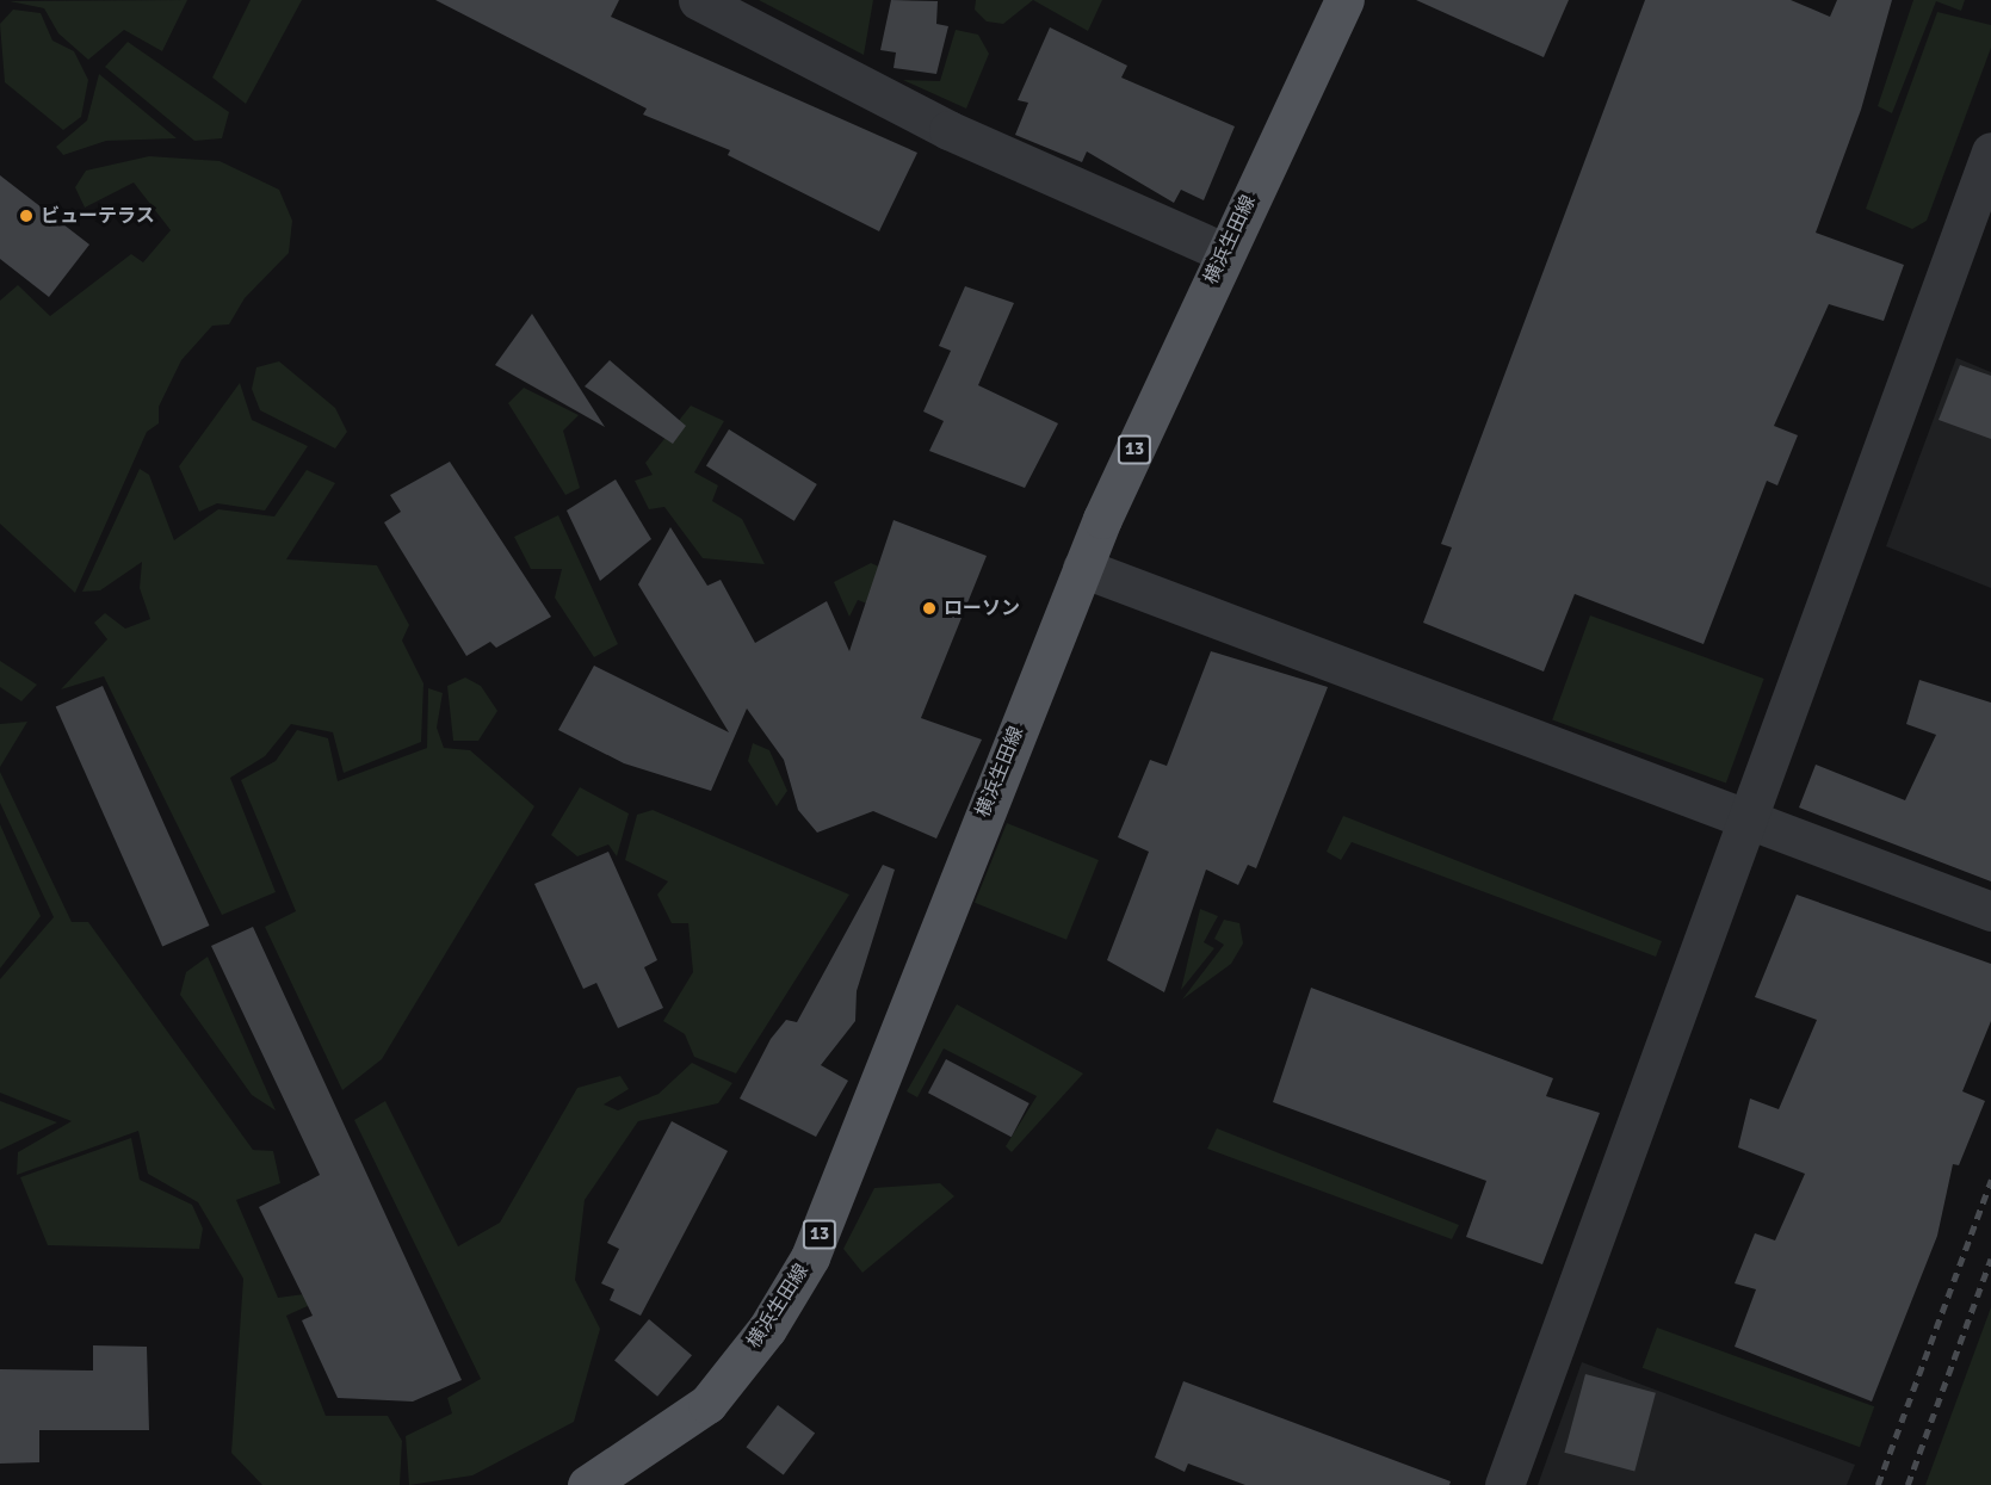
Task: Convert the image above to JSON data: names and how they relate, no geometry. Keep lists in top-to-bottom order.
{
  "streets": {
    "main road": ["横浜生田線", "13"]
  },
  "places": ["ビューテラス", "ローソン"]
}
